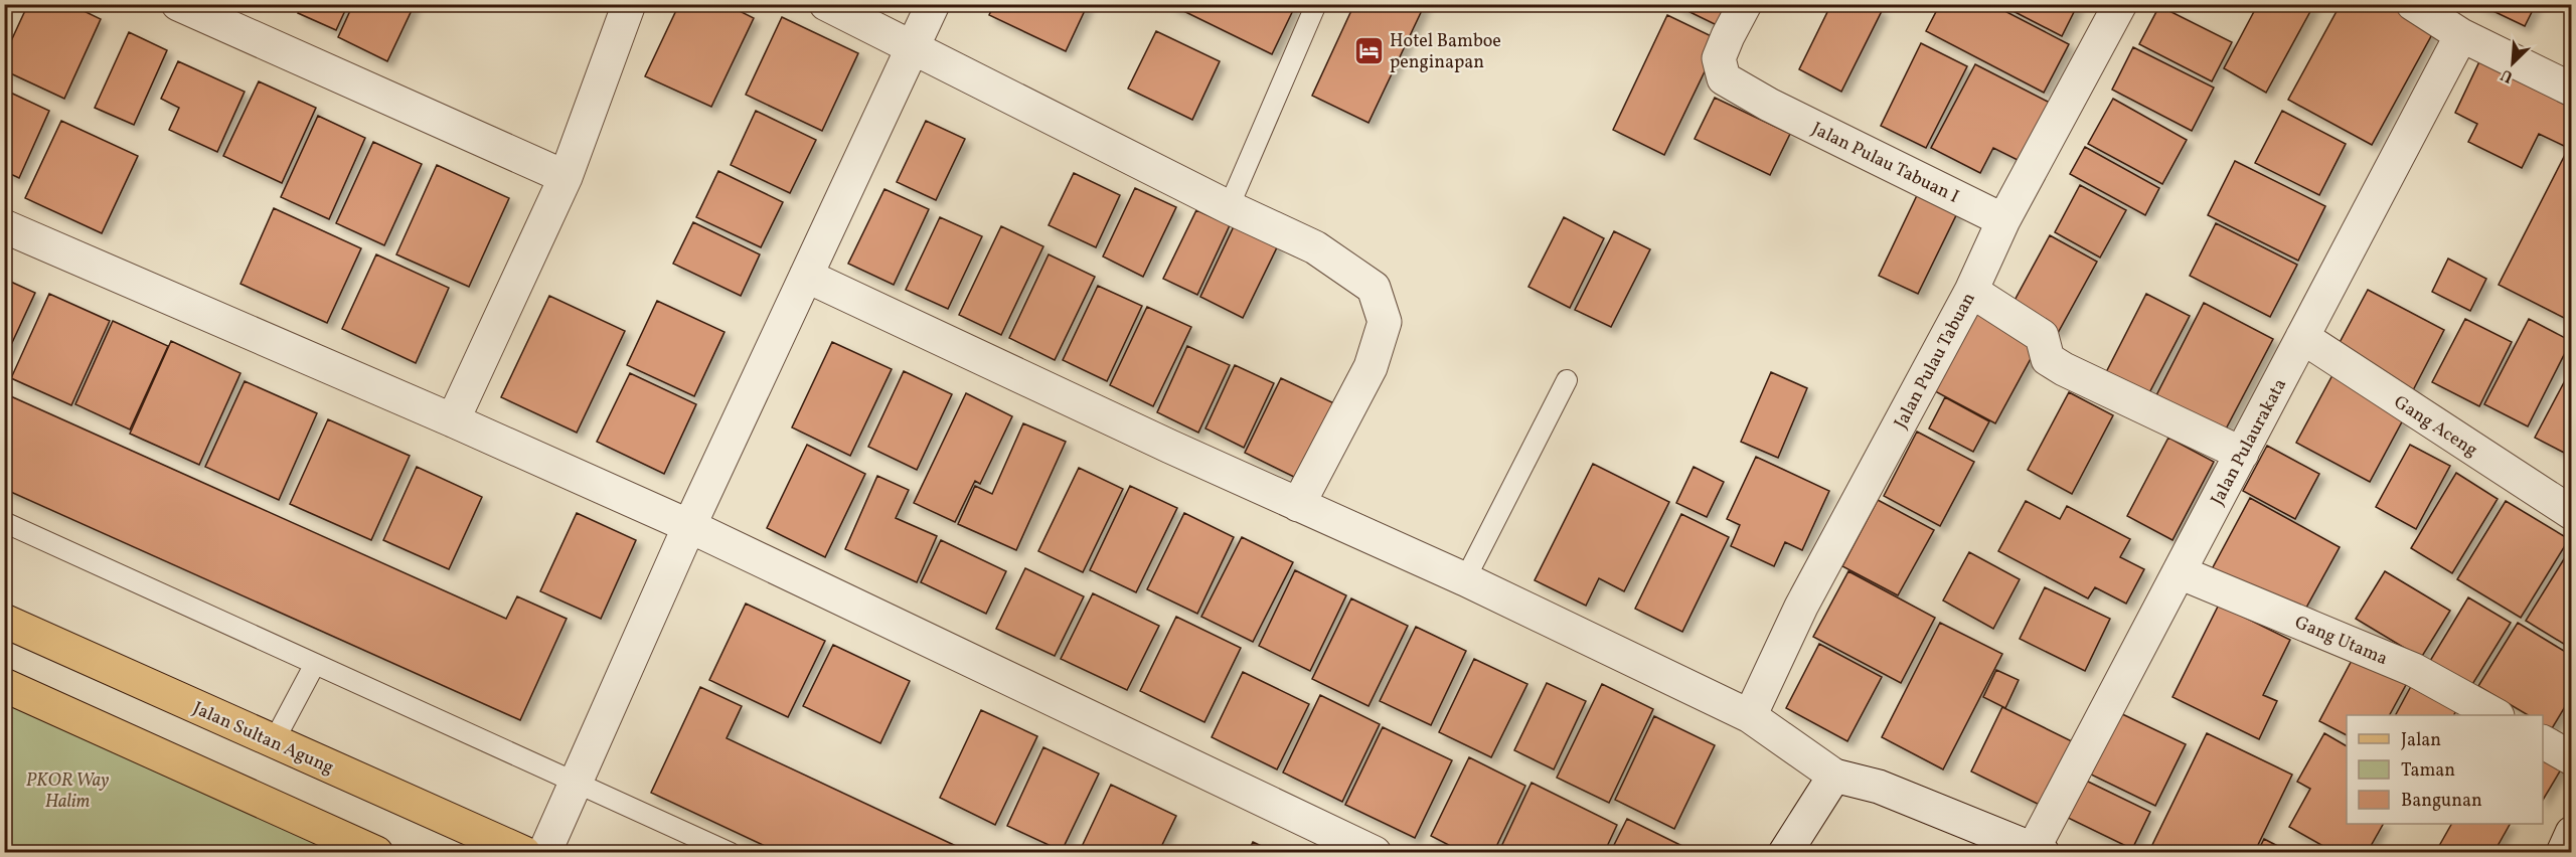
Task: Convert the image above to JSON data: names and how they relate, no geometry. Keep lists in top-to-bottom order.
{
  "streets": {
    "main road": ["Jalan Sultan Agung"],
    "street": [
      "Jalan Pulau Tabuan I",
      "Jalan Pulau Tabuan",
      "Gang Aceng",
      "Jalan Pulaurakata",
      "Gang Utama"
    ]
  },
  "crossings": [
    ["Jalan Pulau Tabuan I", "Jalan Pulau Tabuan"],
    ["Gang Aceng", "Jalan Pulaurakata"],
    ["Jalan Pulaurakata", "Gang Utama"]
  ],
  "parks": ["PKOR Way Halim"],
  "places": {
    "hotel": ["Hotel Bamboe penginapan"]
  },
  "legend": ["Jalan", "Taman", "Bangunan"],
  "north": "bottom left"
}
